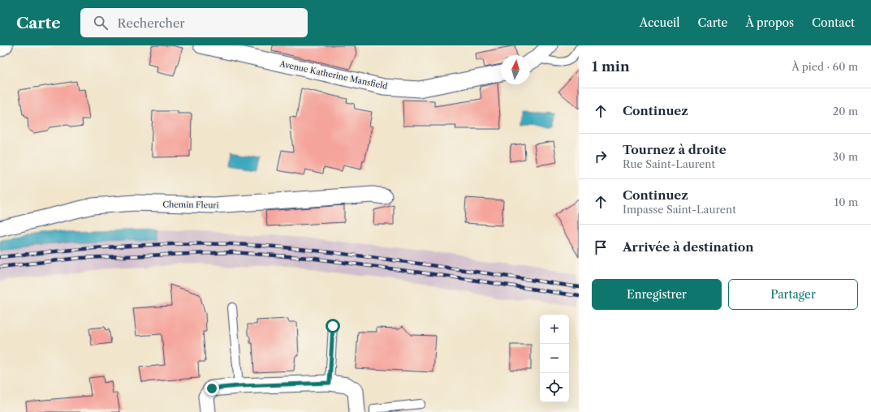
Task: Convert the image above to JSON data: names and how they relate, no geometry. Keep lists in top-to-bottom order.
{
  "streets": {
    "street": ["Avenue Katherine Mansfield", "Chemin Fleuri"]
  },
  "north": "top",
  "page": {
    "header": "Carte",
    "search": "Rechercher",
    "nav": [
      "Accueil",
      "Carte",
      "À propos",
      "Contact"
    ],
    "heading": ["1 min", "À pied · 60 m"],
    "list": [
      ["Continuez", "20 m"],
      ["Tournez à droite", "Rue Saint-Laurent", "30 m"],
      ["Continuez", "Impasse Saint-Laurent", "10 m"],
      "Arrivée à destination"
    ],
    "buttons": ["Enregistrer", "Partager"],
    "map_buttons": ["+", "−"]
  }
}
